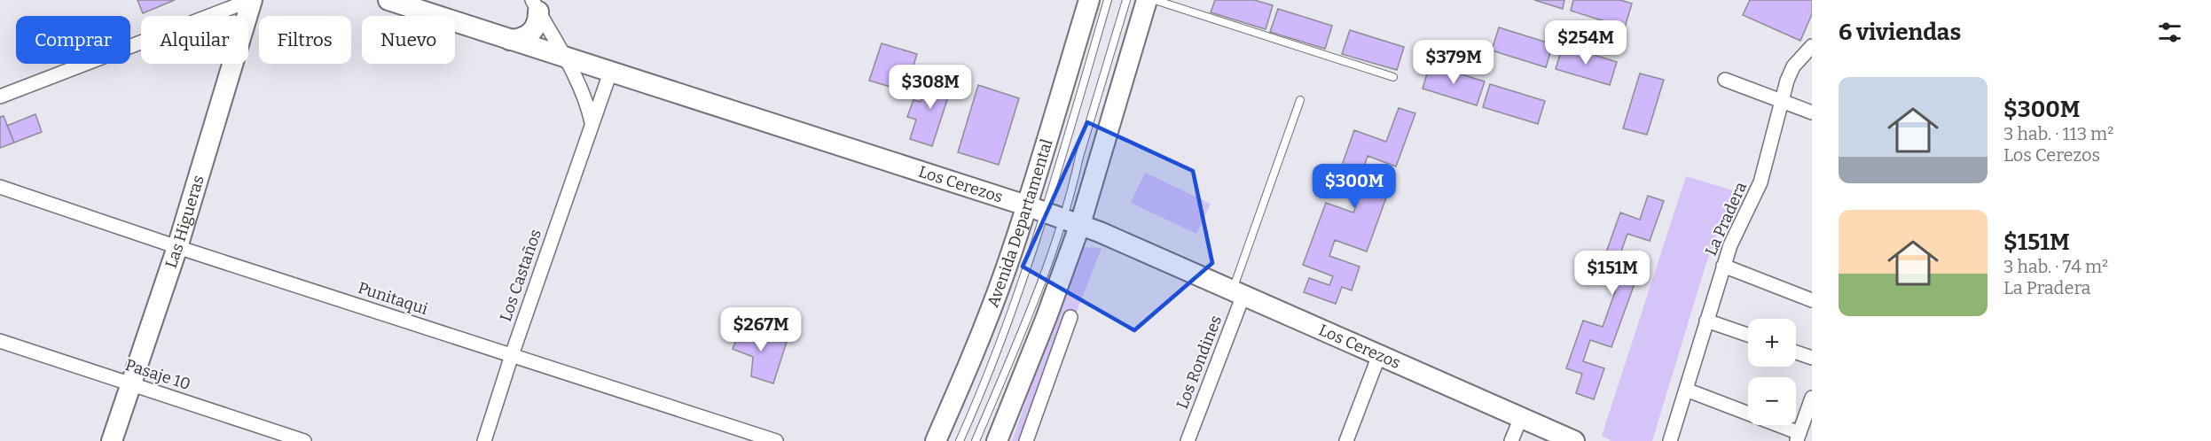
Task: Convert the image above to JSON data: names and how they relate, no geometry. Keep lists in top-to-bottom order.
{
  "streets": {
    "street": [
      "Los Cerezos",
      "La Pradera",
      "Las Higueras",
      "Avenida Departamental",
      "Los Castaños",
      "Punitaqui",
      "Los Rondines",
      "Pasaje 10"
    ]
  },
  "crossings": [
    ["Los Cerezos", "Avenida Departamental"],
    ["Los Cerezos", "Los Castaños"],
    ["Los Cerezos", "Los Rondines"],
    ["Las Higueras", "Punitaqui"],
    ["Las Higueras", "Pasaje 10"],
    ["Los Castaños", "Punitaqui"]
  ],
  "page": {
    "heading": "6 viviendas",
    "chip": [
      "Comprar",
      "Alquilar",
      "Filtros",
      "Nuevo"
    ],
    "price": [
      "$254M",
      "$379M",
      "$308M",
      "$300M",
      "$151M",
      "$267M"
    ],
    "list": [
      {
        "name": "$300M",
        "note": "3 hab. · 113 m² · Los Cerezos"
      },
      {
        "name": "$151M",
        "note": "3 hab. · 74 m² · La Pradera"
      }
    ],
    "map_buttons": ["+", "−"]
  }
}
